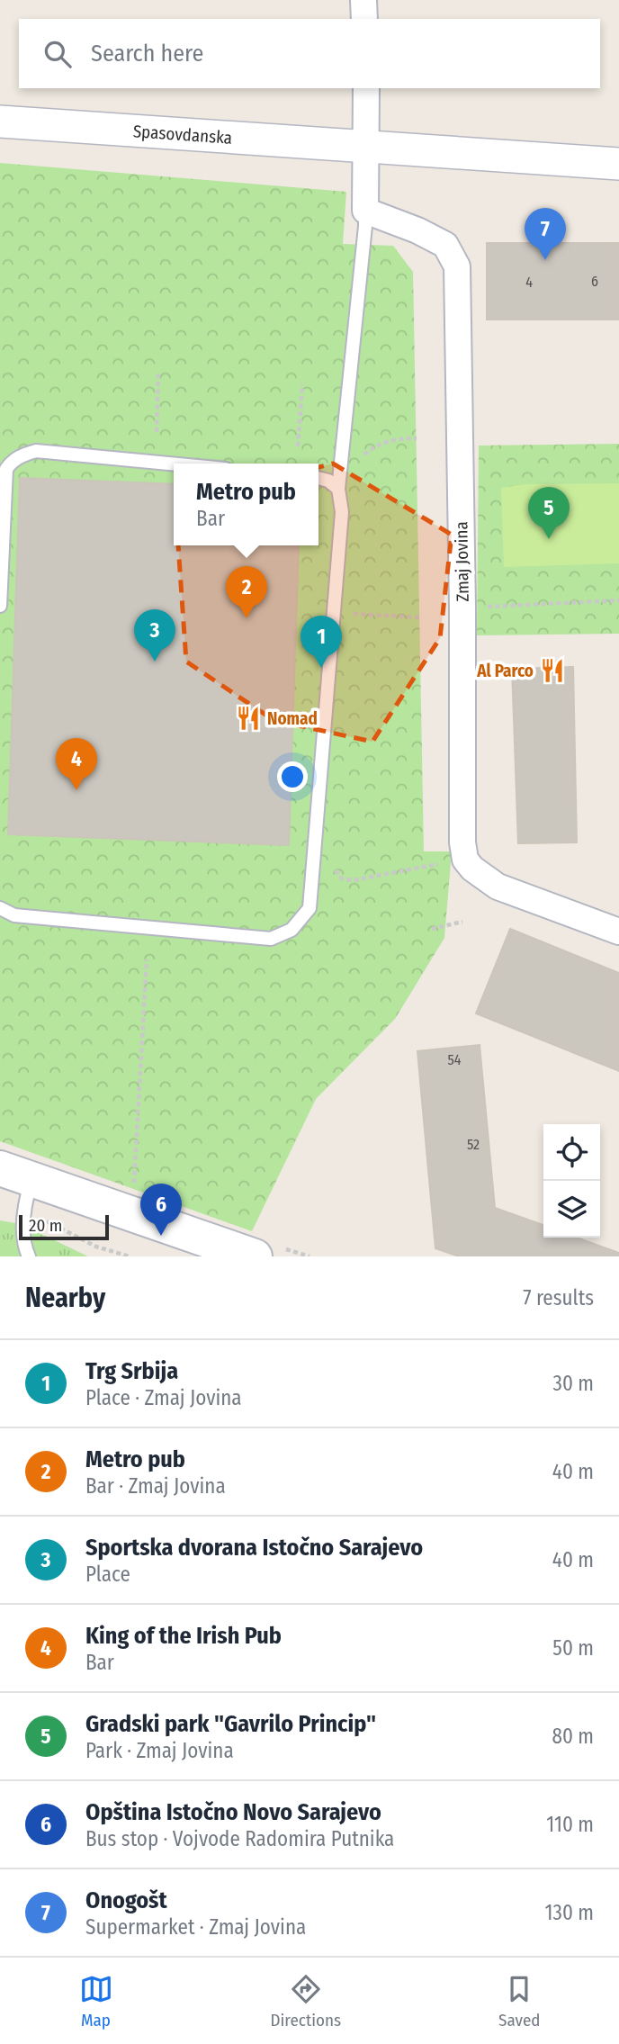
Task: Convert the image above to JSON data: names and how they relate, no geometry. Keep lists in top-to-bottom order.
{
  "streets": {
    "street": ["Spasovdanska", "Zmaj Jovina"]
  },
  "places": {
    "restaurant": ["Al Parco", "Nomad"]
  },
  "house_numbers": [
    "6",
    "4",
    "54",
    "52"
  ],
  "scale_bar": "20 m",
  "page": {
    "search": "Search here",
    "pins": [
      "7",
      "5",
      "2",
      "3",
      "1",
      "4",
      "6"
    ],
    "popup": ["Metro pub", "Bar"],
    "scale": "20 m",
    "heading": ["Nearby", "7 results"],
    "list": [
      {
        "mark": "1",
        "name": "Trg Srbija",
        "note": "Place · Zmaj Jovina",
        "value": "30 m"
      },
      {
        "mark": "2",
        "name": "Metro pub",
        "note": "Bar · Zmaj Jovina",
        "value": "40 m"
      },
      {
        "mark": "3",
        "name": "Sportska dvorana Istočno Sarajevo",
        "note": "Place",
        "value": "40 m"
      },
      {
        "mark": "4",
        "name": "King of the Irish Pub",
        "note": "Bar",
        "value": "50 m"
      },
      {
        "mark": "5",
        "name": "Gradski park \"Gavrilo Princip\"",
        "note": "Park · Zmaj Jovina",
        "value": "80 m"
      },
      {
        "mark": "6",
        "name": "Opština Istočno Novo Sarajevo",
        "note": "Bus stop · Vojvode Radomira Putnika",
        "value": "110 m"
      },
      {
        "mark": "7",
        "name": "Onogošt",
        "note": "Supermarket · Zmaj Jovina",
        "value": "130 m"
      }
    ],
    "nav": ["Map", "Directions", "Saved"]
  }
}
